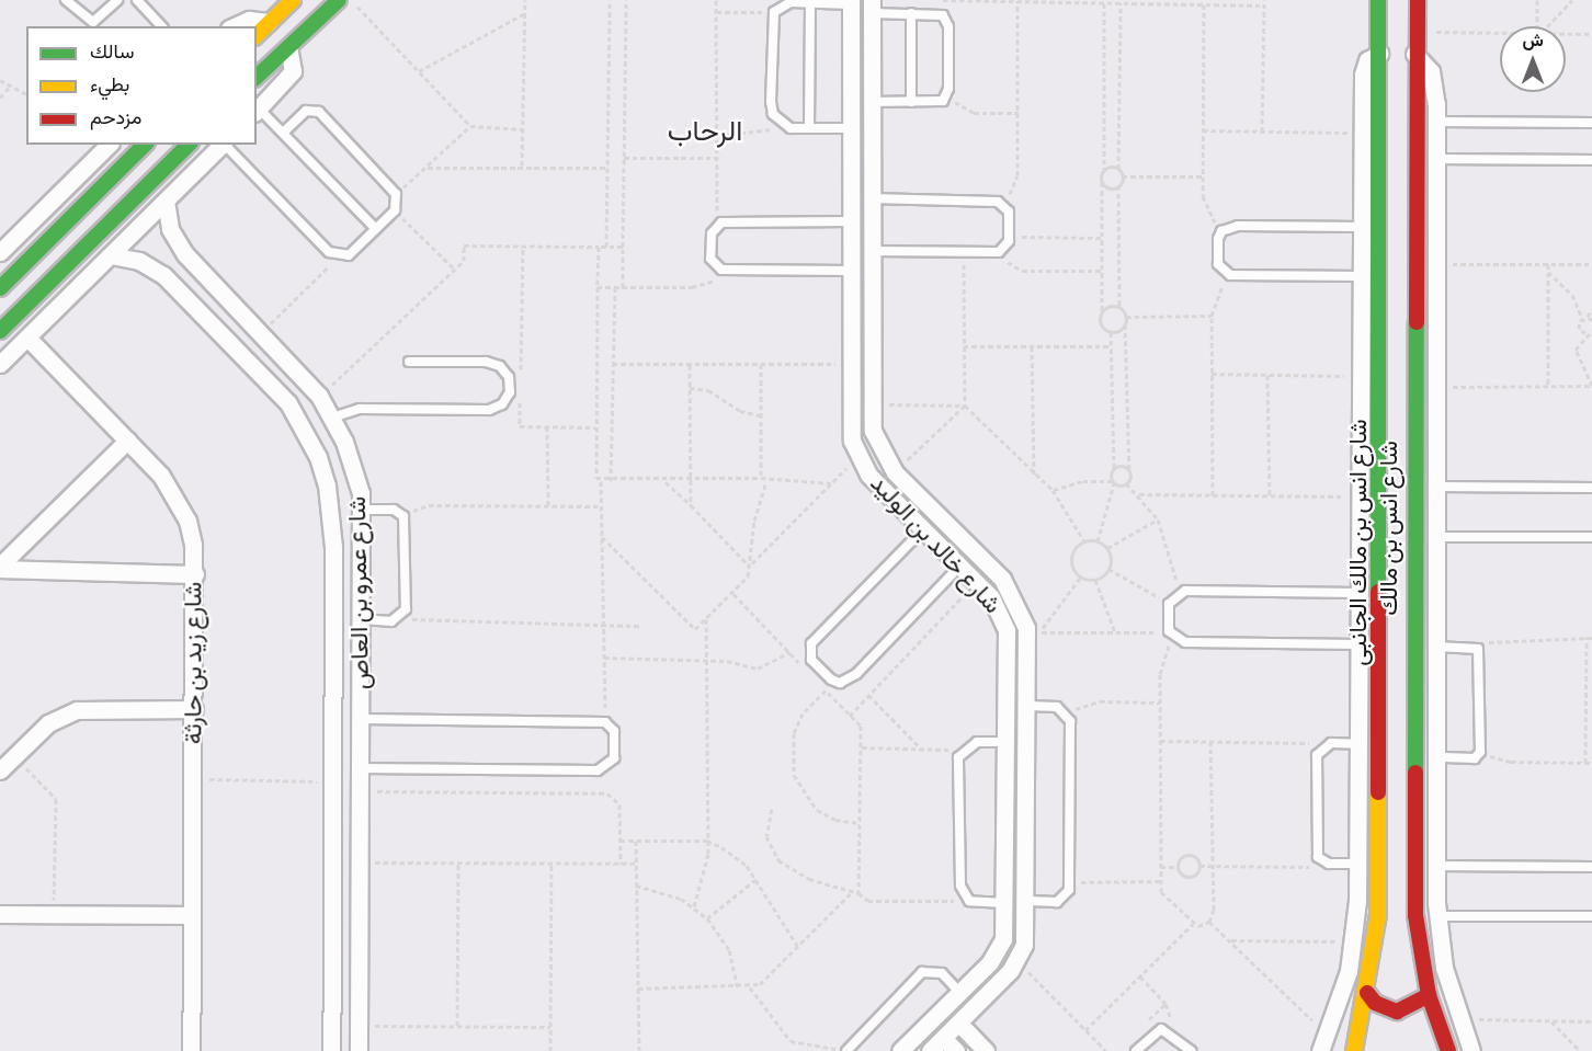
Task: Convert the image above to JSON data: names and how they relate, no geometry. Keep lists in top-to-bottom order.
{
  "streets": {
    "street": [
      "شارع انس بن مالك",
      "شارع انس بن مالك الجانبى",
      "شارع خالد بن الوليد",
      "شارع عمرو بن العاص",
      "شارع زيد بن حارثة"
    ]
  },
  "crossings": [
    ["شارع انس بن مالك", "شارع انس بن مالك الجانبى"]
  ],
  "districts": ["الرحاب"],
  "legend": ["سالك", "بطيء", "مزدحم"],
  "north": "top"
}
